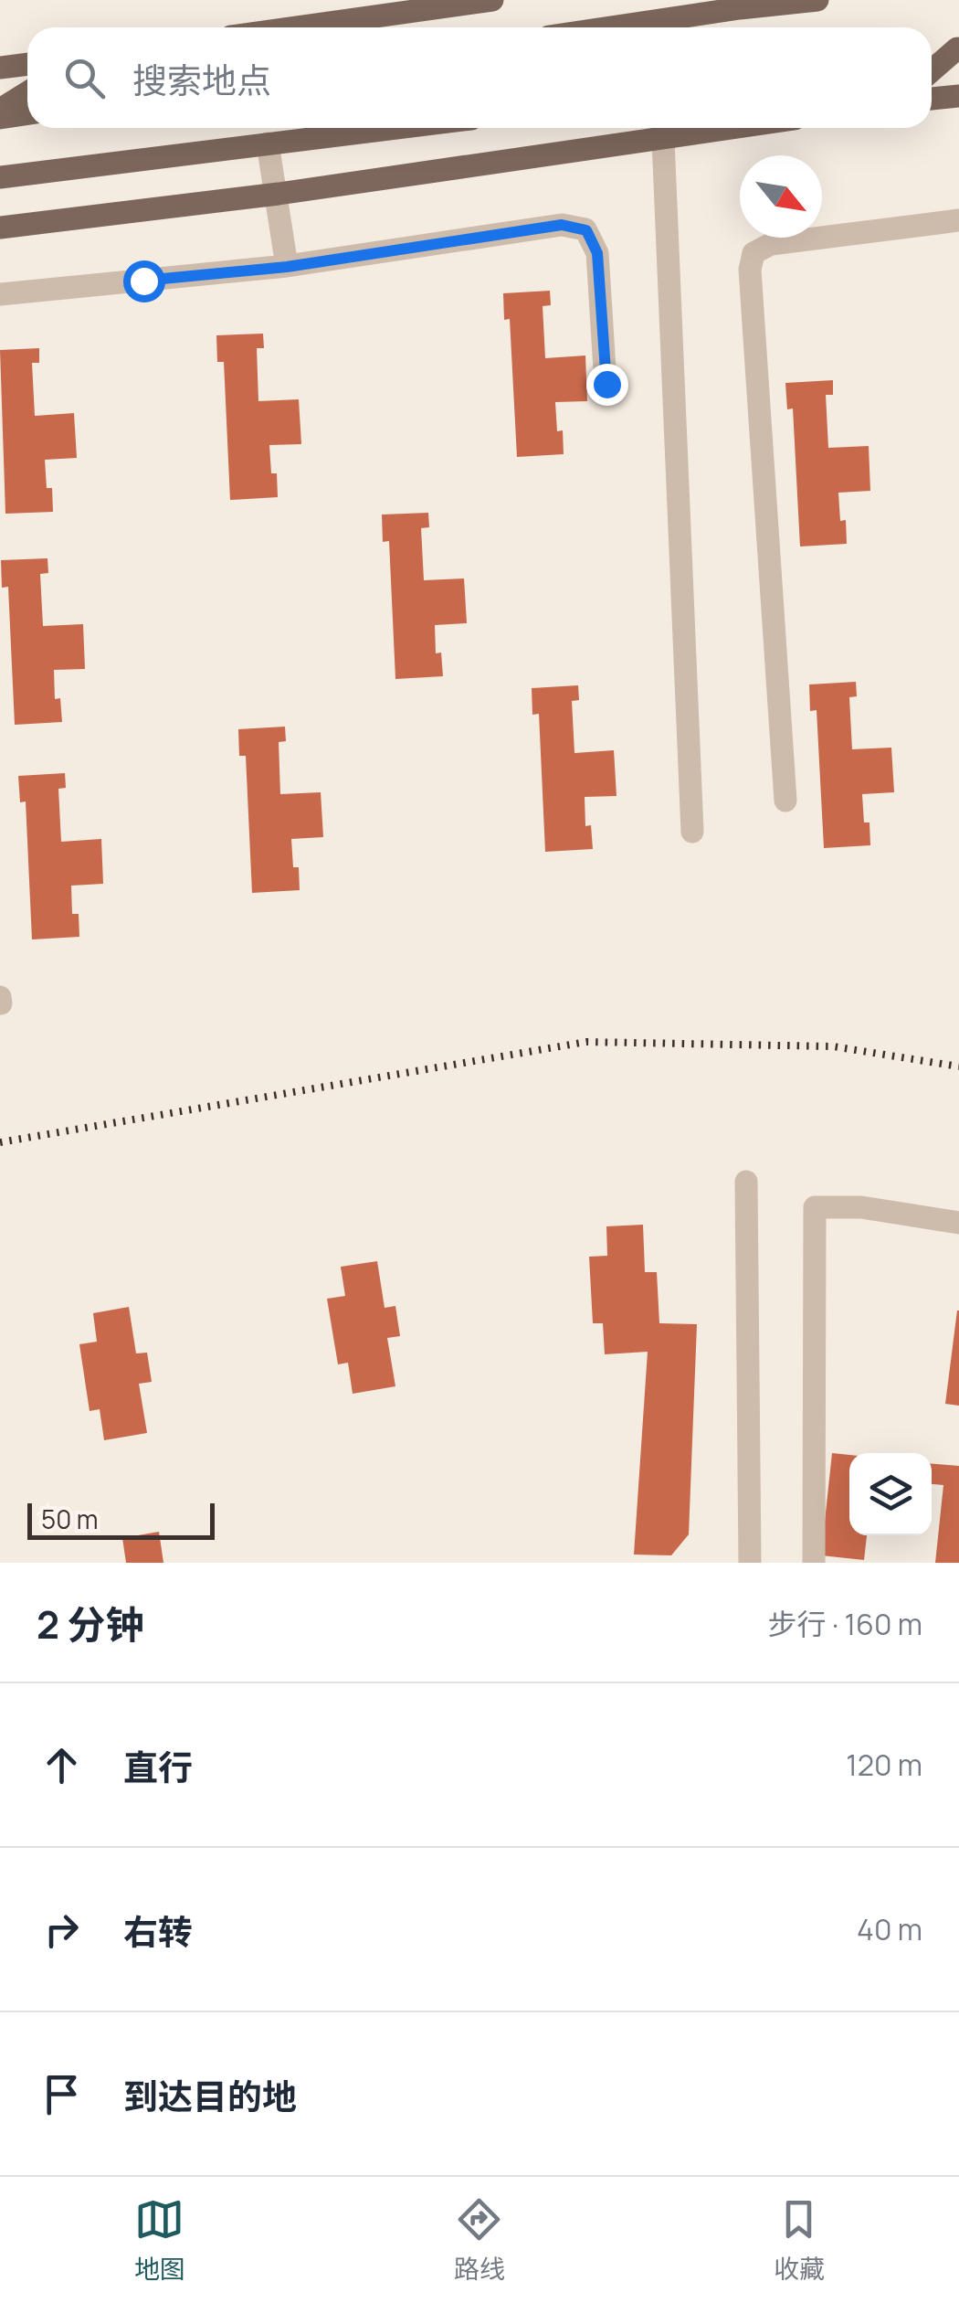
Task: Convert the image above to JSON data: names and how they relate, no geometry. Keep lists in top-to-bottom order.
{
  "scale_bar": "50 m",
  "north": "bottom right",
  "page": {
    "search": "搜索地点",
    "scale": "50 m",
    "heading": ["2 分钟", "步行 · 160 m"],
    "list": [
      ["直行", "120 m"],
      ["右转", "40 m"],
      "到达目的地"
    ],
    "nav": ["地图", "路线", "收藏"]
  }
}
